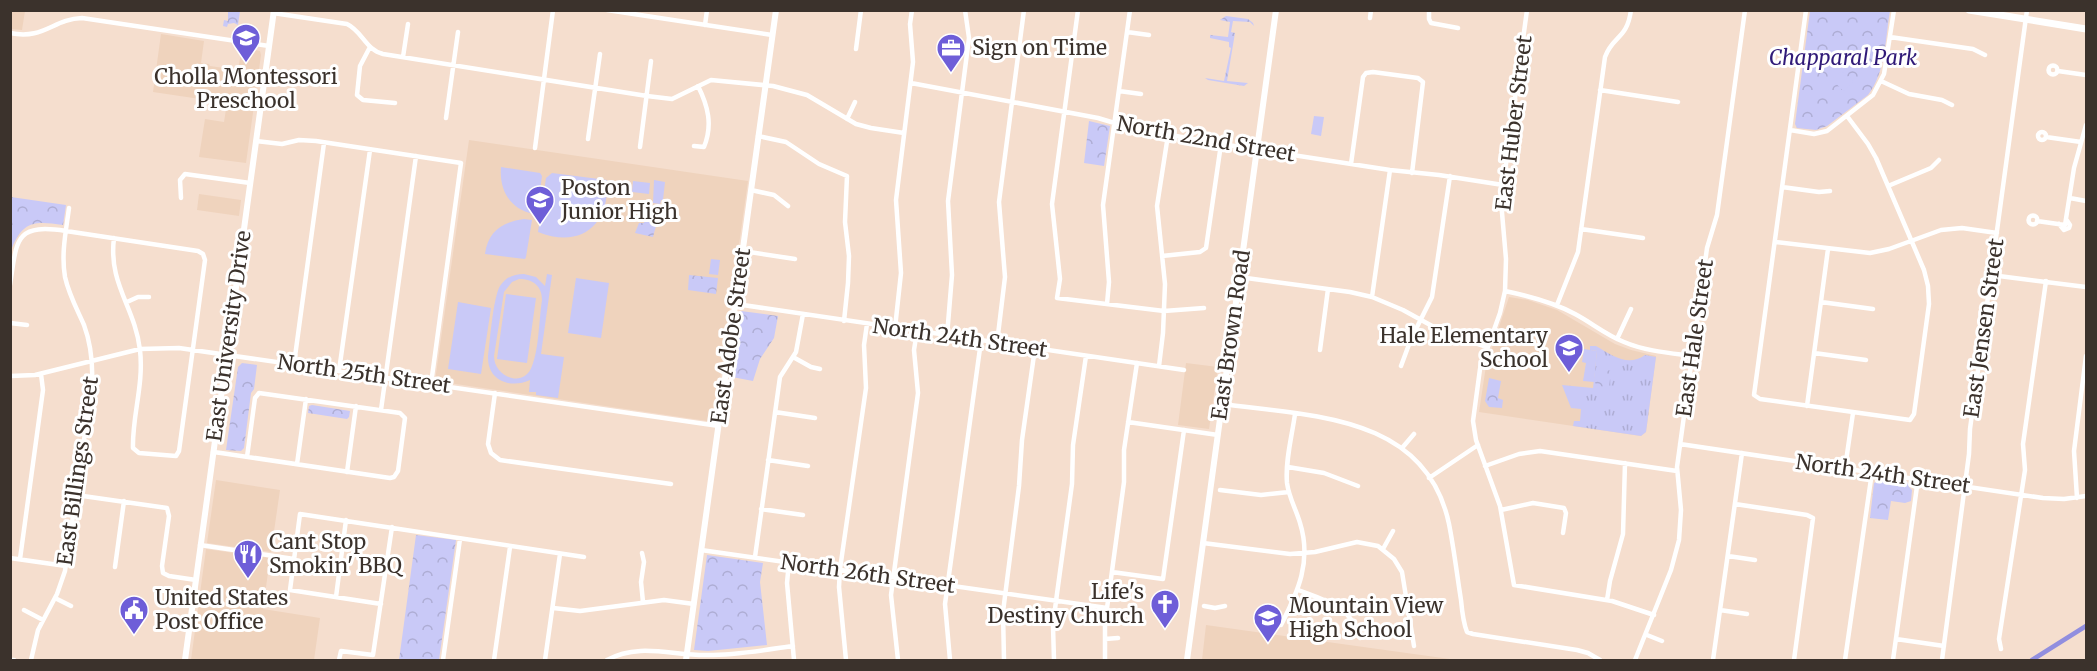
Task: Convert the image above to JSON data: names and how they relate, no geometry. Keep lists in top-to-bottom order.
{
  "streets": {
    "main road": ["East Brown Road", "East University Drive", "East Adobe Street"],
    "street": [
      "East Huber Street",
      "North 22nd Street",
      "East Jensen Street",
      "North 24th Street",
      "East Hale Street",
      "North 25th Street",
      "East Billings Street",
      "North 26th Street"
    ]
  },
  "crossings": [
    ["East Huber Street", "North 22nd Street"],
    ["North 22nd Street", "East Brown Road"],
    ["East Jensen Street", "North 24th Street"],
    ["East University Drive", "North 25th Street"],
    ["East Adobe Street", "North 24th Street"],
    ["East Adobe Street", "North 25th Street"],
    ["East Adobe Street", "North 26th Street"],
    ["North 24th Street", "East Hale Street"],
    ["North 25th Street", "East Billings Street"]
  ],
  "parks": ["Chapparal Park"],
  "places": {
    "school or university": [
      "Cholla Montessori Preschool",
      "Poston Junior High",
      "Hale Elementary School",
      "Mountain View High School"
    ],
    "office": ["Sign on Time"],
    "restaurant": ["Cant Stop Smokin' BBQ"],
    "church": ["Life's Destiny Church"],
    "public building": ["United States Post Office"]
  }
}
